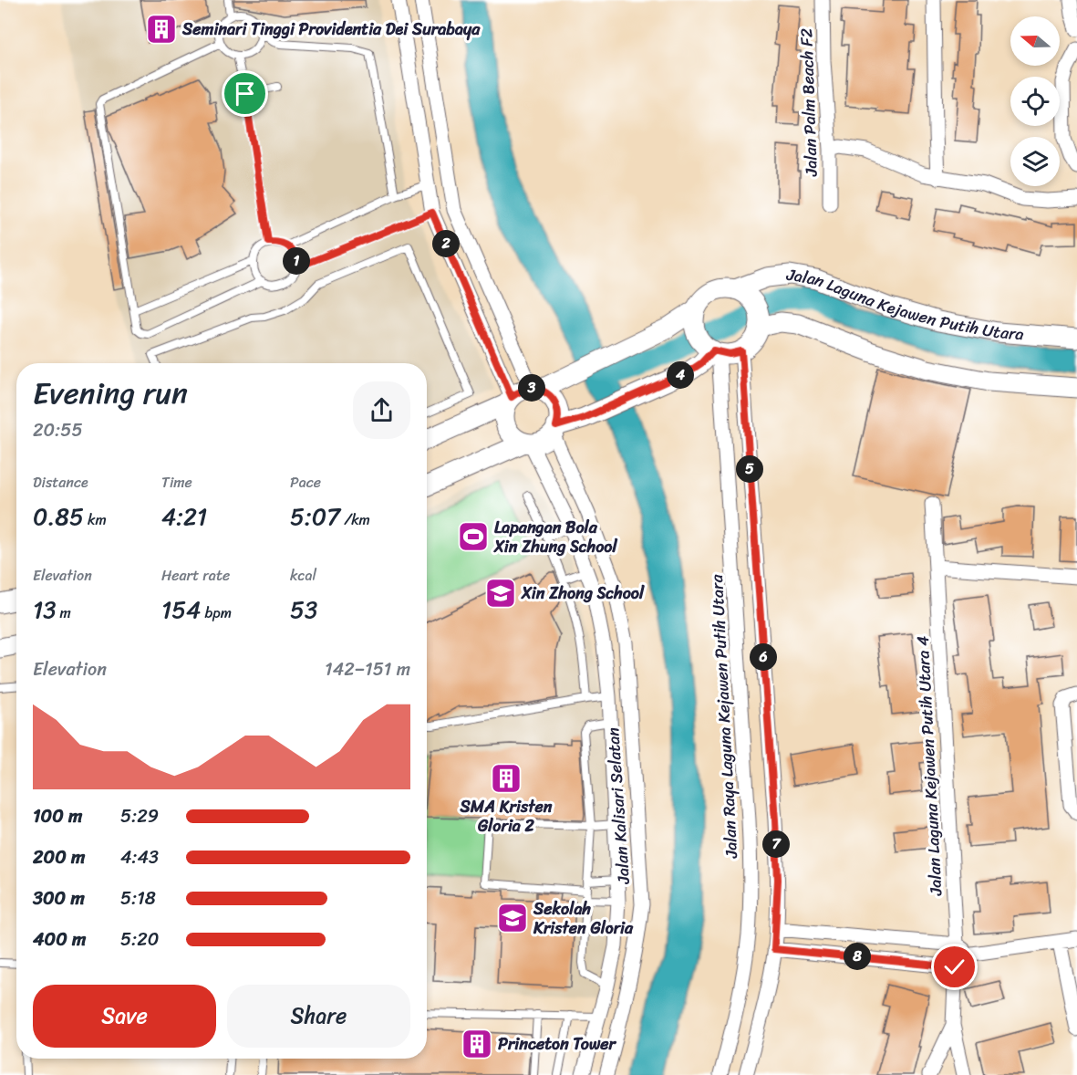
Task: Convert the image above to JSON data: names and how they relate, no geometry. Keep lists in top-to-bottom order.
{
  "streets": {
    "street": [
      "Jalan Palm Beach F2",
      "Jalan Laguna Kejawen Putih Utara",
      "Jalan Raya Laguna Kejawen Putih Utara",
      "Jalan Laguna Kejawen Putih Utara 4",
      "Jalan Kalisari Selatan"
    ]
  },
  "crossings": [
    ["Jalan Laguna Kejawen Putih Utara", "Jalan Raya Laguna Kejawen Putih Utara"]
  ],
  "places": {
    "building": ["Seminari Tinggi Providentia Dei Surabaya", "SMA Kristen Gloria 2", "Princeton Tower"],
    "sports": ["Lapangan Bola Xin Zhung School"],
    "school or university": ["Xin Zhong School", "Sekolah Kristen Gloria"]
  },
  "north": "left",
  "page": {
    "pins": [
      "2",
      "1",
      "4",
      "3",
      "5",
      "6",
      "7",
      "8"
    ],
    "heading": ["Evening run", "20:55"],
    "stats": [
      ["Distance", "0.85 km"],
      ["Time", "4:21"],
      ["Pace", "5:07 /km"],
      ["Elevation", "13 m"],
      ["Heart rate", "154 bpm"],
      ["kcal", "53"]
    ],
    "chart": ["Elevation", "142–151 m"],
    "list": [
      {
        "name": "100 m",
        "note": "5:29"
      },
      {
        "name": "200 m",
        "note": "4:43"
      },
      {
        "name": "300 m",
        "note": "5:18"
      },
      {
        "name": "400 m",
        "note": "5:20"
      }
    ],
    "buttons": ["Save", "Share"]
  }
}
